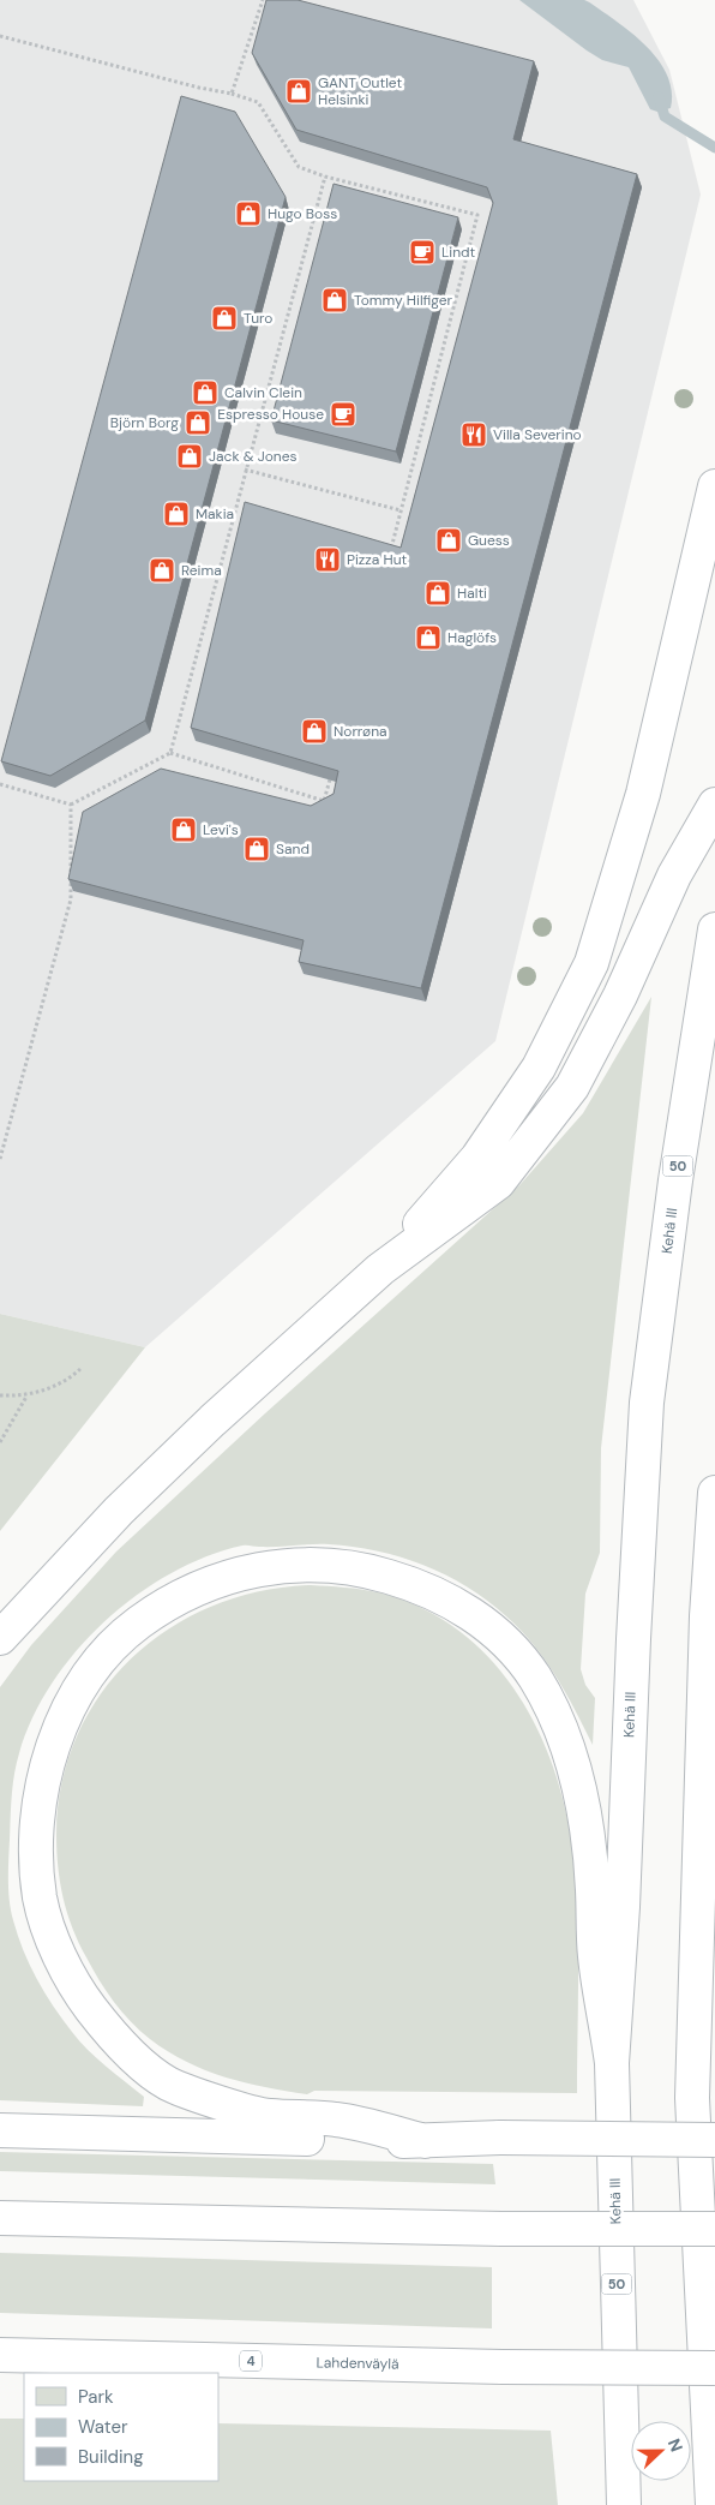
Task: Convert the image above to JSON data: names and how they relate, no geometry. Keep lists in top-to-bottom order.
{
  "streets": {
    "highway": [
      "50",
      "Kehä III",
      "4",
      "Lahdenväylä"
    ]
  },
  "places": {
    "shop": [
      "GANT Outlet Helsinki",
      "Hugo Boss",
      "Tommy Hilfiger",
      "Turo",
      "Calvin Clein",
      "Björn Borg",
      "Jack & Jones",
      "Makia",
      "Guess",
      "Reima",
      "Halti",
      "Haglöfs",
      "Norrøna",
      "Levi's",
      "Sand"
    ],
    "cafe": ["Lindt", "Espresso House"],
    "restaurant": ["Villa Severino", "Pizza Hut"]
  },
  "legend": ["Park", "Water", "Building"],
  "north": "right"
}
